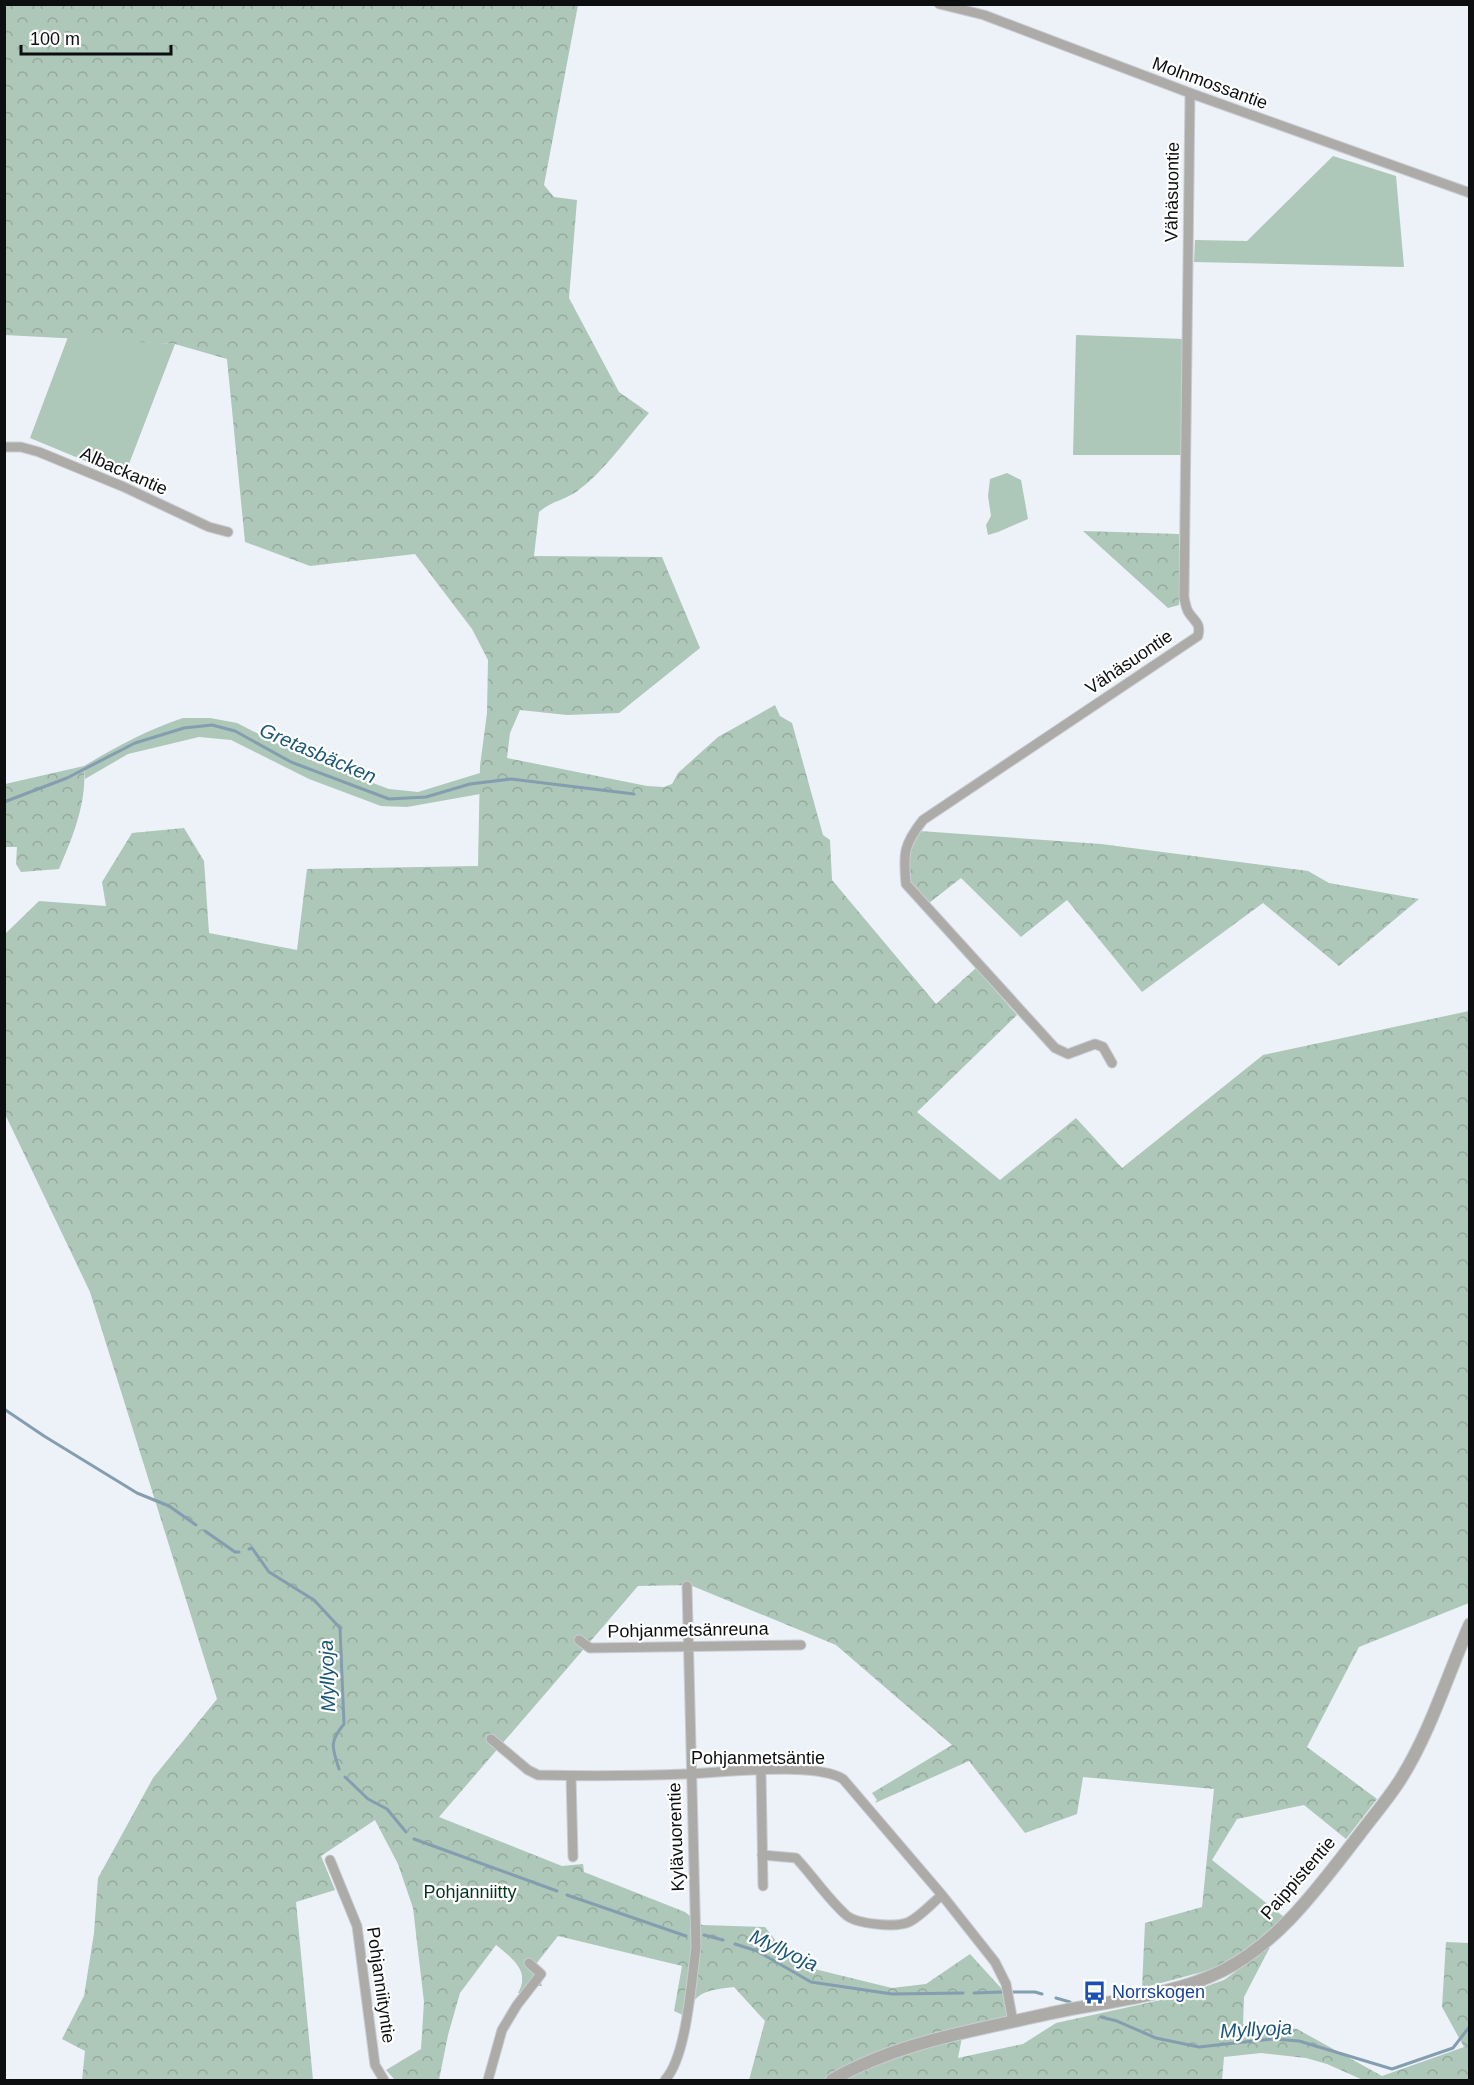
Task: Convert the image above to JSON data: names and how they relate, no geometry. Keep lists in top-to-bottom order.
{
  "streets": {
    "street": [
      "Molnmossantie",
      "Vähäsuontie",
      "Albackantie",
      "Pohjanmetsänreuna",
      "Pohjanmetsäntie",
      "Kylävuorentie",
      "Paippistentie",
      "Pohjanniityntie"
    ]
  },
  "crossings": [
    ["Molnmossantie", "Vähäsuontie"],
    ["Pohjanmetsänreuna", "Kylävuorentie"],
    ["Pohjanmetsäntie", "Kylävuorentie"],
    ["Pohjanmetsäntie", "Paippistentie"]
  ],
  "water": ["Gretasbäcken", "Myllyoja"],
  "parks": ["Pohjanniitty"],
  "places": {
    "bus stop": ["Norrskogen"]
  },
  "scale_bar": "100 m"
}
